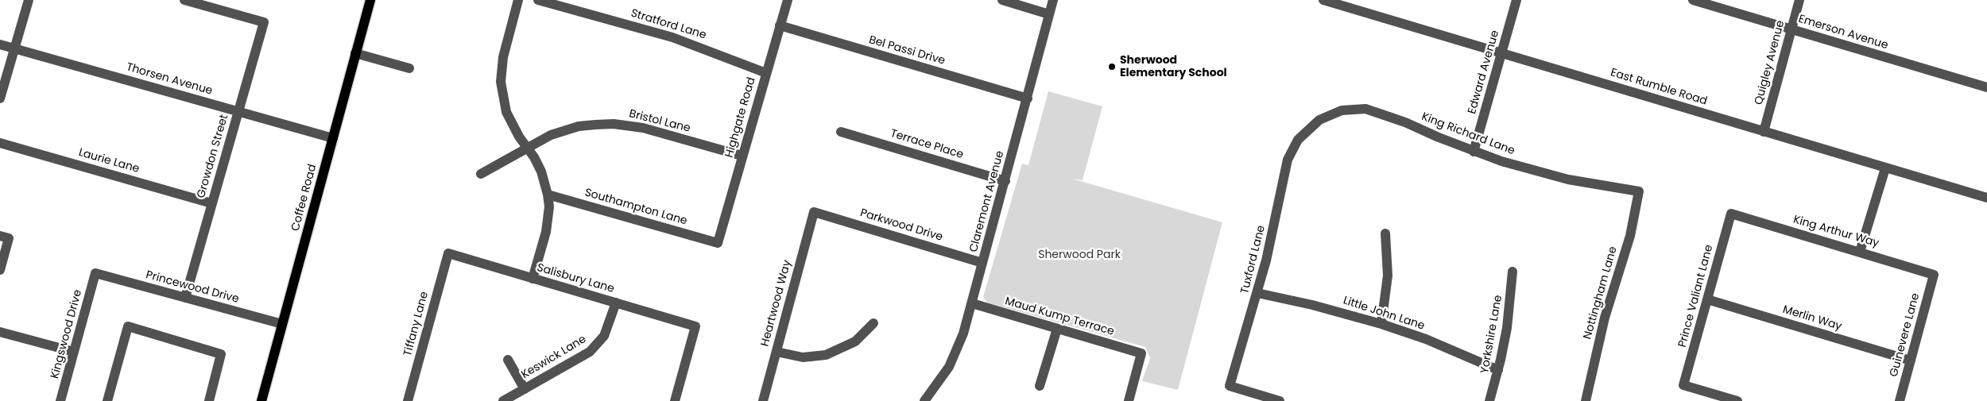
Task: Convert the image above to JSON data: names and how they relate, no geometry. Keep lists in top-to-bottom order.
{
  "streets": {
    "main road": ["Coffee Road"],
    "street": [
      "Stratford Lane",
      "Emerson Avenue",
      "Bel Passi Drive",
      "Quigley Avenue",
      "Edward Avenue",
      "Thorsen Avenue",
      "East Rumble Road",
      "Highgate Road",
      "Bristol Lane",
      "King Richard Lane",
      "Terrace Place",
      "Growdon Street",
      "Laurie Lane",
      "Claremont Avenue",
      "Southampton Lane",
      "Parkwood Drive",
      "King Arthur Way",
      "Tuxford Lane",
      "Salisbury Lane",
      "Princewood Drive",
      "Nottingham Lane",
      "Prince Valiant Lane",
      "Heartwood Way",
      "Little John Lane",
      "Maud Kump Terrace",
      "Merlin Way",
      "Tiffany Lane",
      "Kingswood Drive",
      "Yorkshire Lane",
      "Guinevere Lane",
      "Keswick Lane"
    ]
  },
  "crossings": [
    ["Stratford Lane", "Highgate Road"],
    ["Emerson Avenue", "Quigley Avenue"],
    ["Bel Passi Drive", "Highgate Road"],
    ["Bel Passi Drive", "Claremont Avenue"],
    ["Quigley Avenue", "East Rumble Road"],
    ["Edward Avenue", "East Rumble Road"],
    ["Edward Avenue", "King Richard Lane"],
    ["Thorsen Avenue", "Growdon Street"],
    ["Thorsen Avenue", "Coffee Road"],
    ["Highgate Road", "Bristol Lane"],
    ["Highgate Road", "Southampton Lane"],
    ["King Richard Lane", "Tuxford Lane"],
    ["King Richard Lane", "Nottingham Lane"],
    ["Terrace Place", "Claremont Avenue"],
    ["Growdon Street", "Laurie Lane"],
    ["Growdon Street", "Princewood Drive"],
    ["Coffee Road", "Princewood Drive"],
    ["Claremont Avenue", "Parkwood Drive"],
    ["Claremont Avenue", "Maud Kump Terrace"],
    ["Parkwood Drive", "Heartwood Way"],
    ["King Arthur Way", "Prince Valiant Lane"],
    ["King Arthur Way", "Guinevere Lane"],
    ["Tuxford Lane", "Little John Lane"],
    ["Salisbury Lane", "Tiffany Lane"],
    ["Salisbury Lane", "Keswick Lane"],
    ["Princewood Drive", "Kingswood Drive"],
    ["Prince Valiant Lane", "Merlin Way"],
    ["Little John Lane", "Yorkshire Lane"],
    ["Merlin Way", "Guinevere Lane"]
  ],
  "parks": ["Sherwood Park"],
  "places": ["Sherwood Elementary School"]
}
